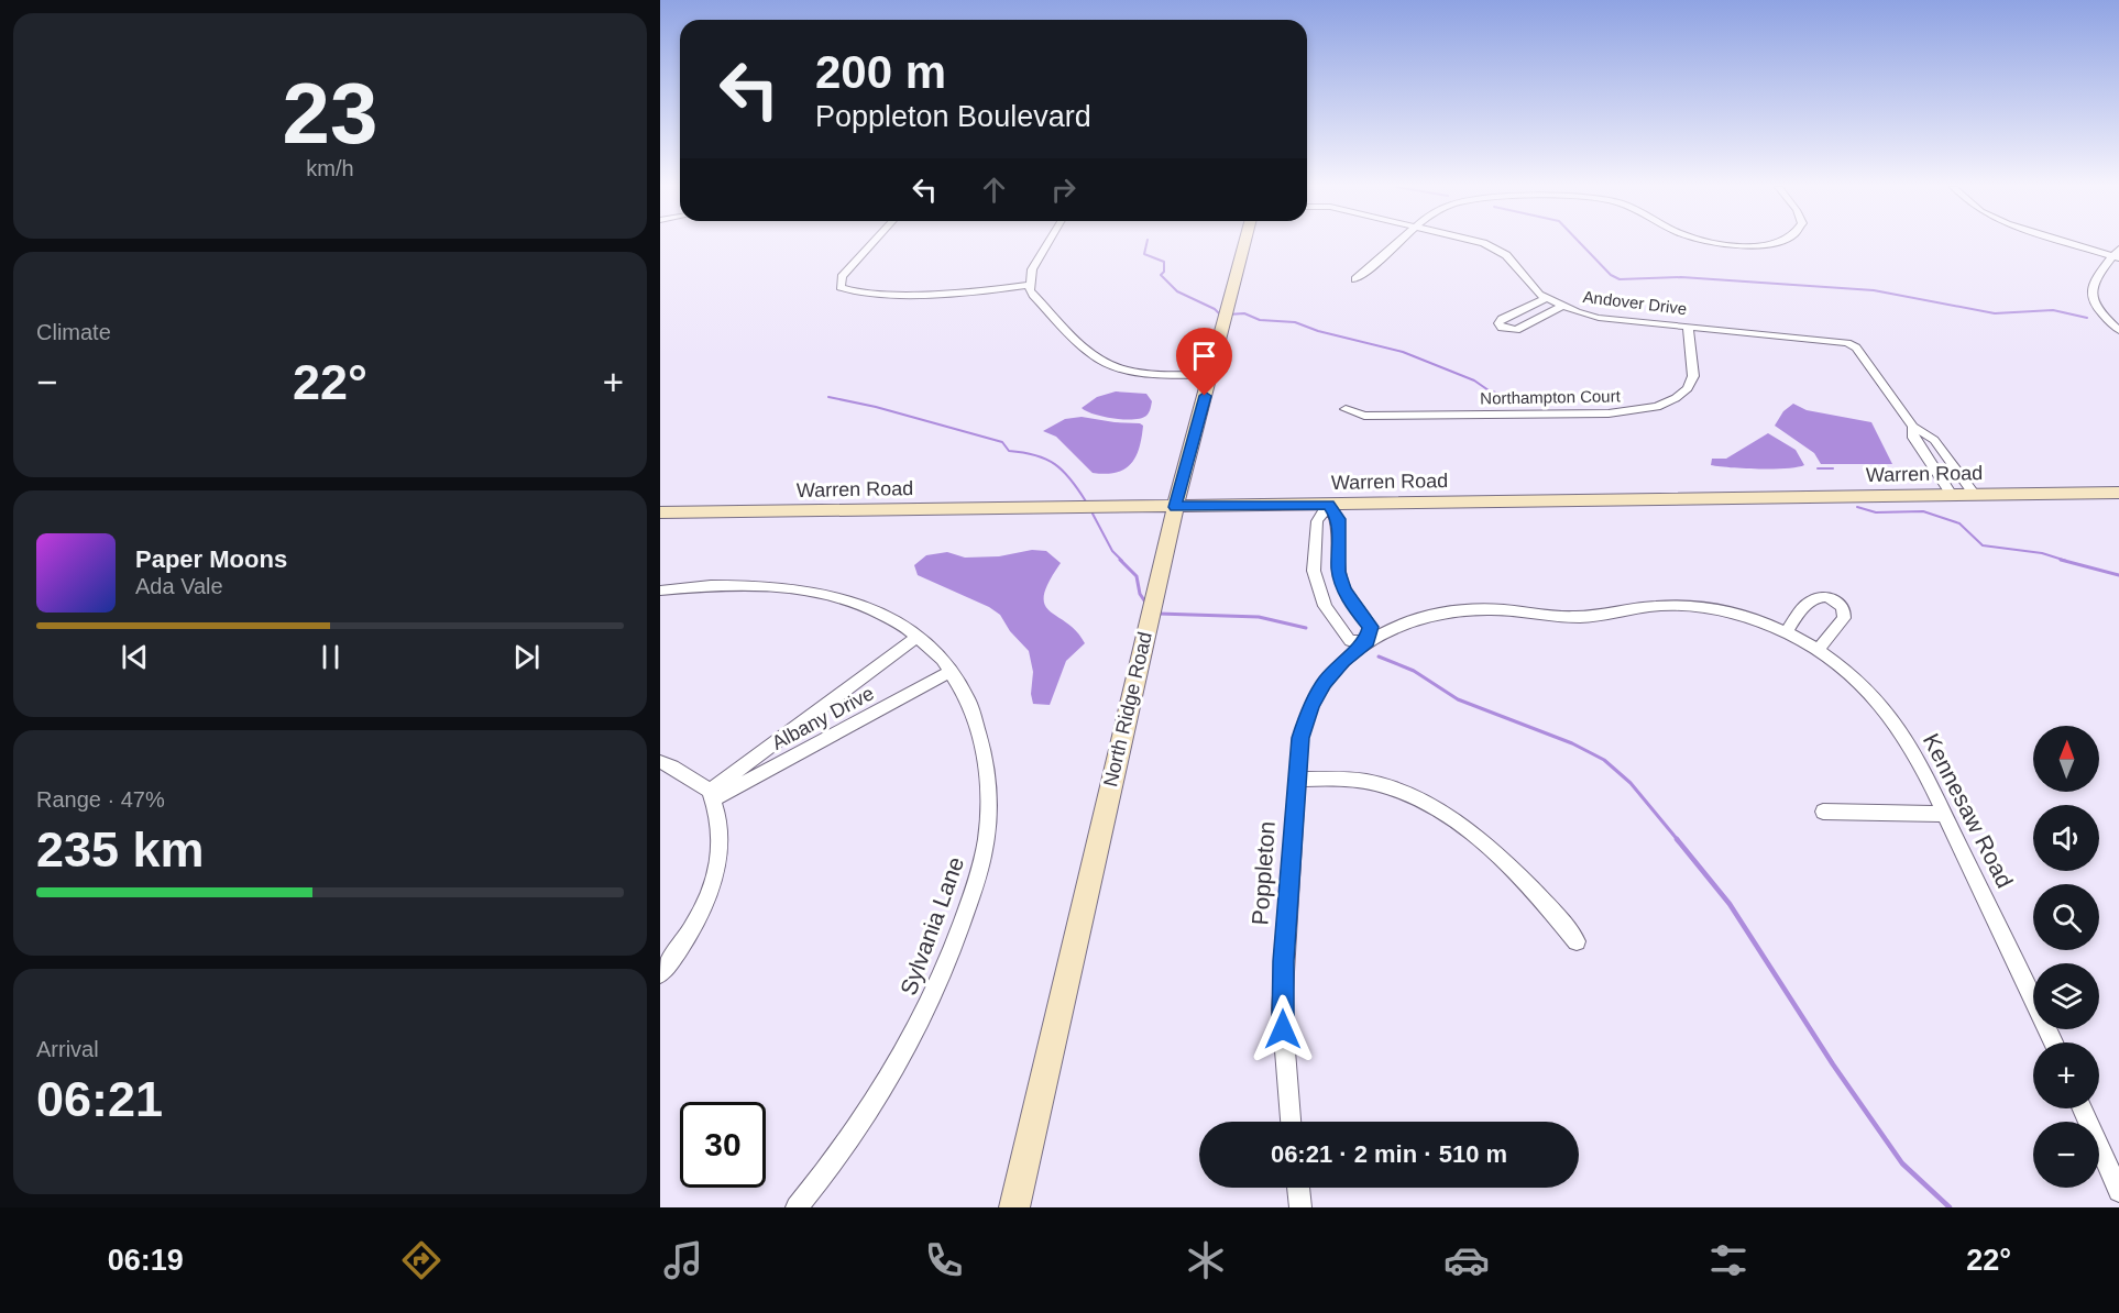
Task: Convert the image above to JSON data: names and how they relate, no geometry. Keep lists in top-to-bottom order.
{
  "streets": {
    "street": [
      "Andover Drive",
      "Northampton Court",
      "Warren Road",
      "North Ridge Road",
      "Albany Drive",
      "Kennesaw Road",
      "Poppleton",
      "Sylvania Lane"
    ]
  },
  "crossings": [
    ["Andover Drive", "Northampton Court"],
    ["Andover Drive", "Warren Road"],
    ["Warren Road", "North Ridge Road"],
    ["Albany Drive", "Sylvania Lane"],
    ["Kennesaw Road", "Poppleton"]
  ],
  "north": "top",
  "page": {
    "tile": [
      ["23", "km/h"],
      "Climate",
      ["Range · 47%", "235 km"],
      ["Arrival", "06:21"]
    ],
    "turn": ["200 m", "Poppleton Boulevard"],
    "heat": ["−", "22°", "+"],
    "song": ["Paper Moons", "Ada Vale"],
    "map_buttons": ["+", "−"],
    "limit": "30",
    "trip": "06:21 · 2 min · 510 m",
    "tabs": ["06:19", "22°"]
  }
}
